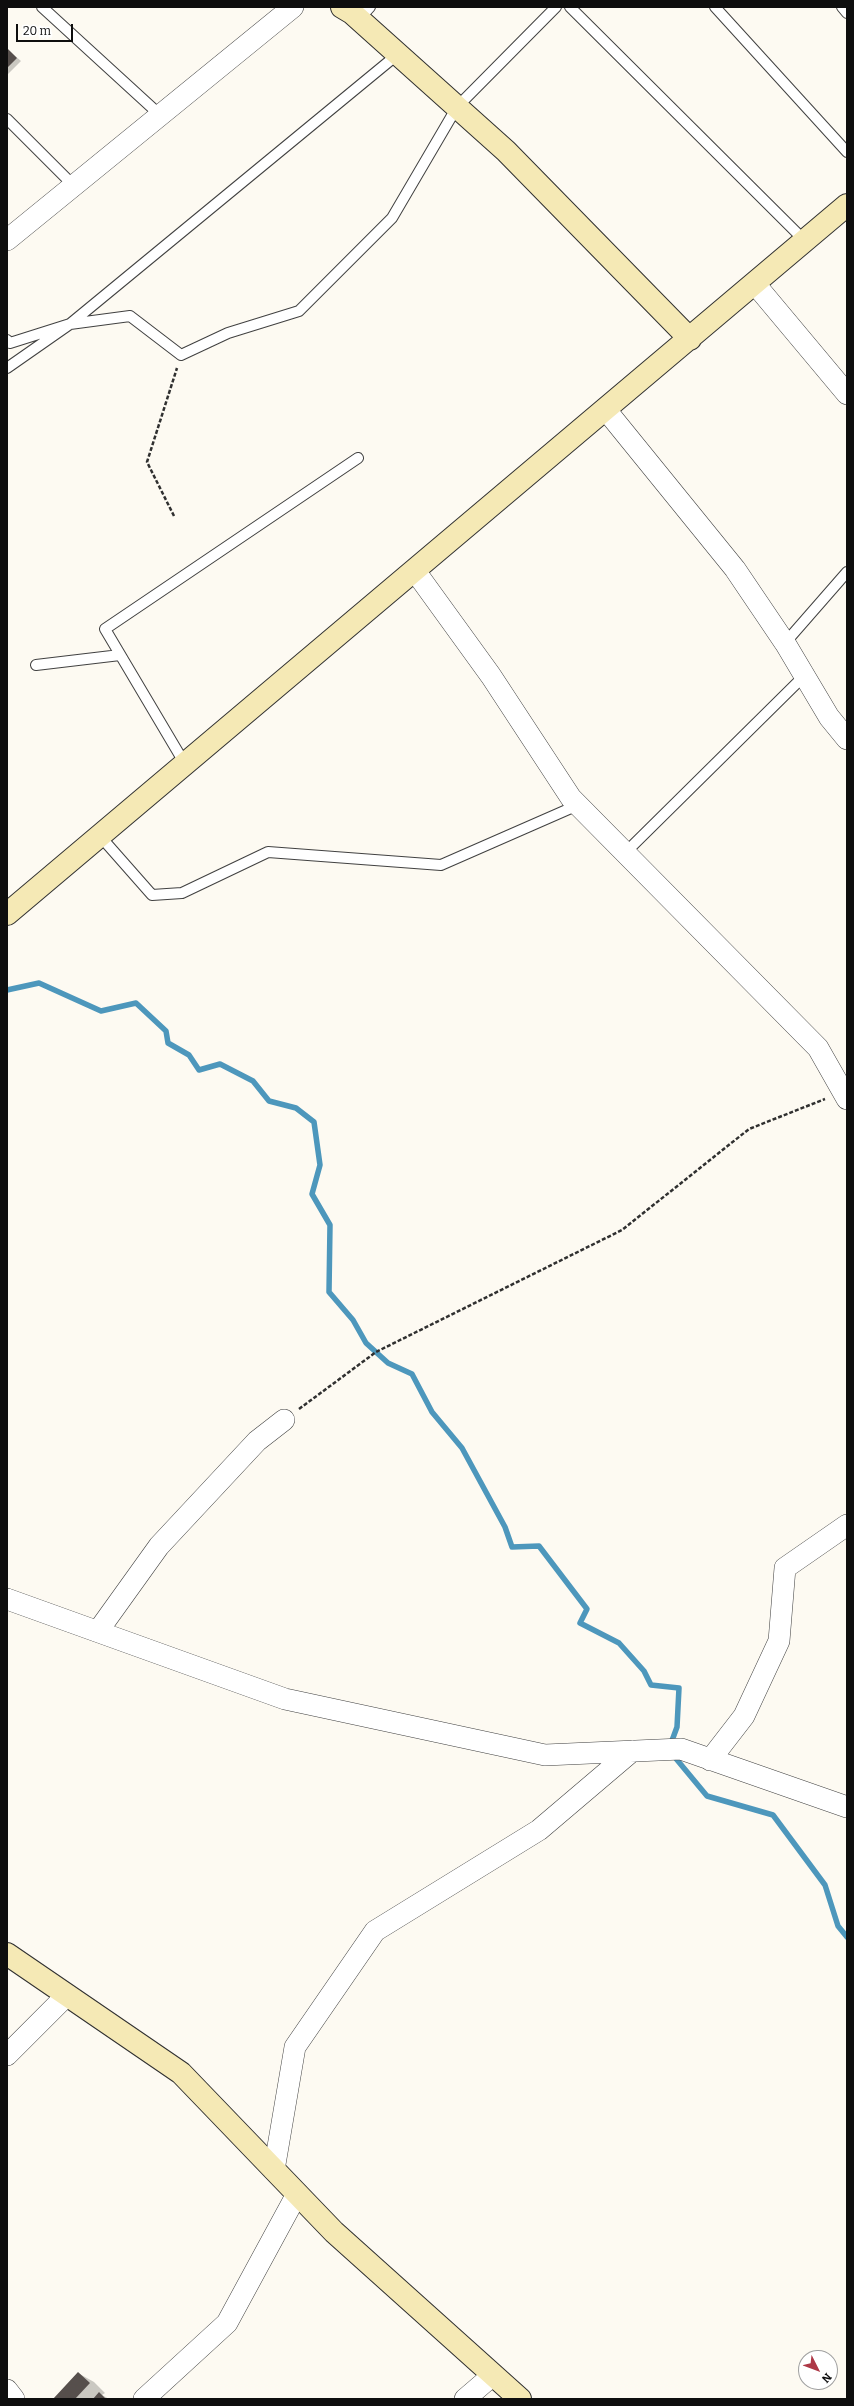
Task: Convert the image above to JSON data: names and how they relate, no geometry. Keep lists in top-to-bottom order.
{
  "scale_bar": "20 m",
  "north": "bottom right"
}
